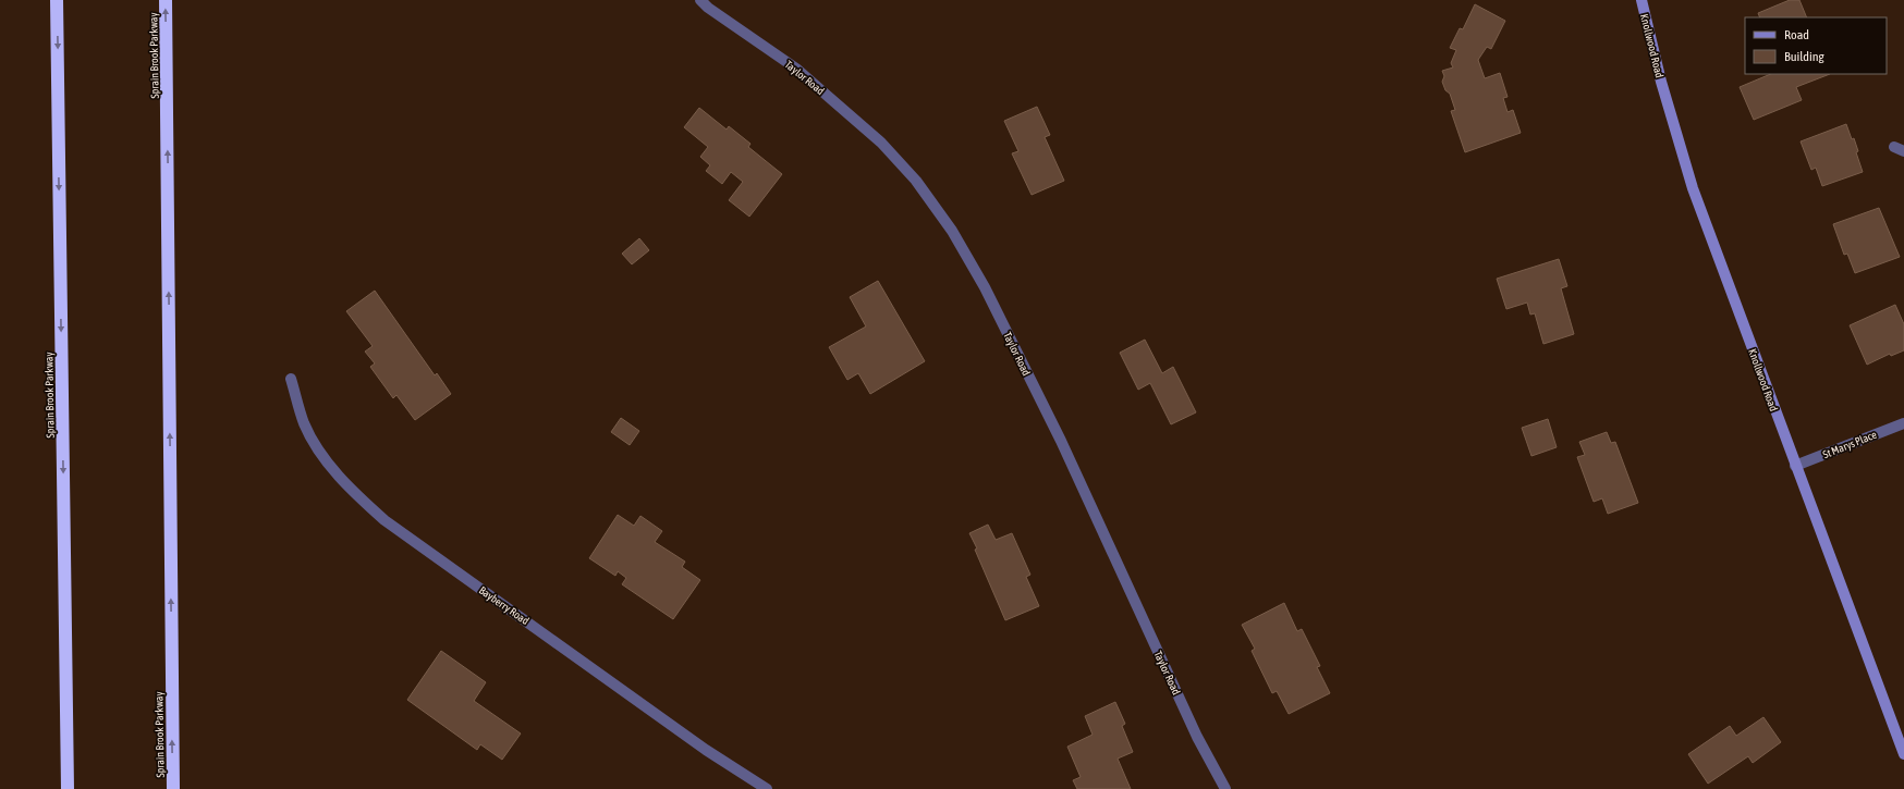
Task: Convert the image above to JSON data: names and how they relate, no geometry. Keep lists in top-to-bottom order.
{
  "streets": {
    "highway": ["Sprain Brook Parkway"],
    "main road": ["Knollwood Road"],
    "street": ["Taylor Road", "St Marys Place", "Bayberry Road"]
  },
  "crossings": [
    ["Knollwood Road", "St Marys Place"]
  ],
  "legend": ["Road", "Building"]
}
